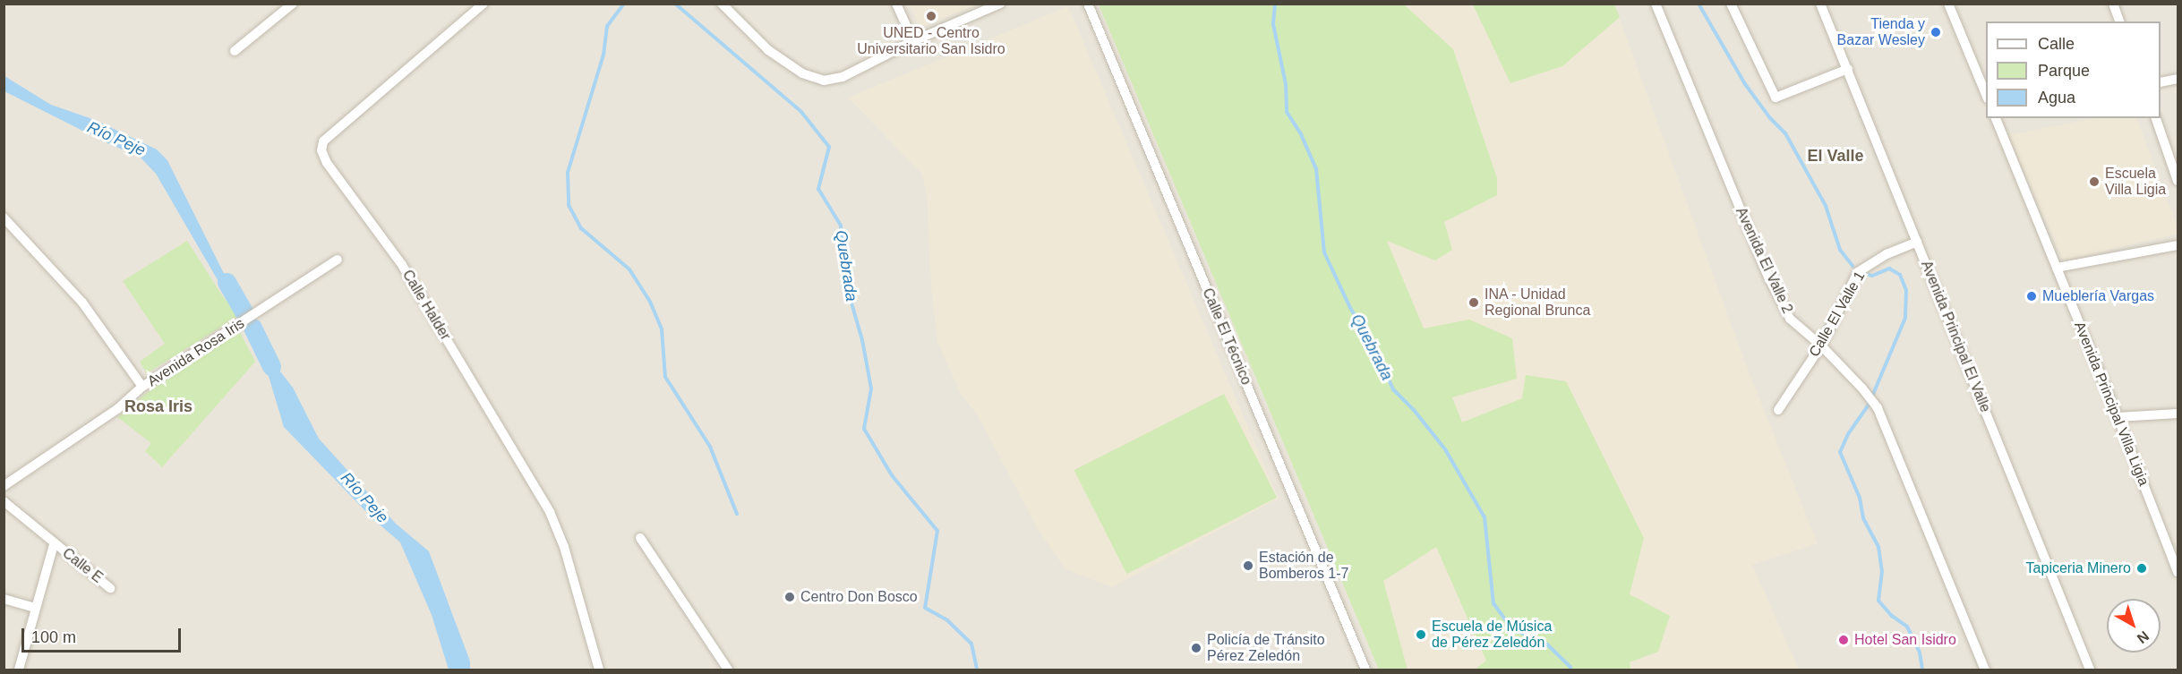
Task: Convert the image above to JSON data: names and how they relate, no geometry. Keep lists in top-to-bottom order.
{
  "streets": {
    "street": [
      "Avenida El Valle 2",
      "Calle Halder",
      "Calle El Valle 1",
      "Calle El Técnico",
      "Avenida Principal El Valle",
      "Avenida Rosa Iris",
      "Avenida Principal Villa Ligia",
      "Calle E"
    ]
  },
  "crossings": [
    ["Avenida El Valle 2", "Calle El Valle 1"],
    ["Calle El Valle 1", "Avenida Principal El Valle"]
  ],
  "districts": ["El Valle", "Rosa Iris"],
  "water": ["Río Peje", "Quebrada"],
  "places": [
    "UNED - Centro Universitario San Isidro",
    "Tienda y Bazar Wesley",
    "Escuela Villa Ligia",
    "Mueblería Vargas",
    "INA - Unidad Regional Brunca",
    "Estación de Bomberos 1-7",
    "Tapiceria Minero",
    "Centro Don Bosco",
    "Escuela de Música de Pérez Zeledón",
    "Hotel San Isidro",
    "Policía de Tránsito Pérez Zeledón"
  ],
  "legend": ["Calle", "Parque", "Agua"],
  "scale_bar": "100 m",
  "north": "bottom right"
}
